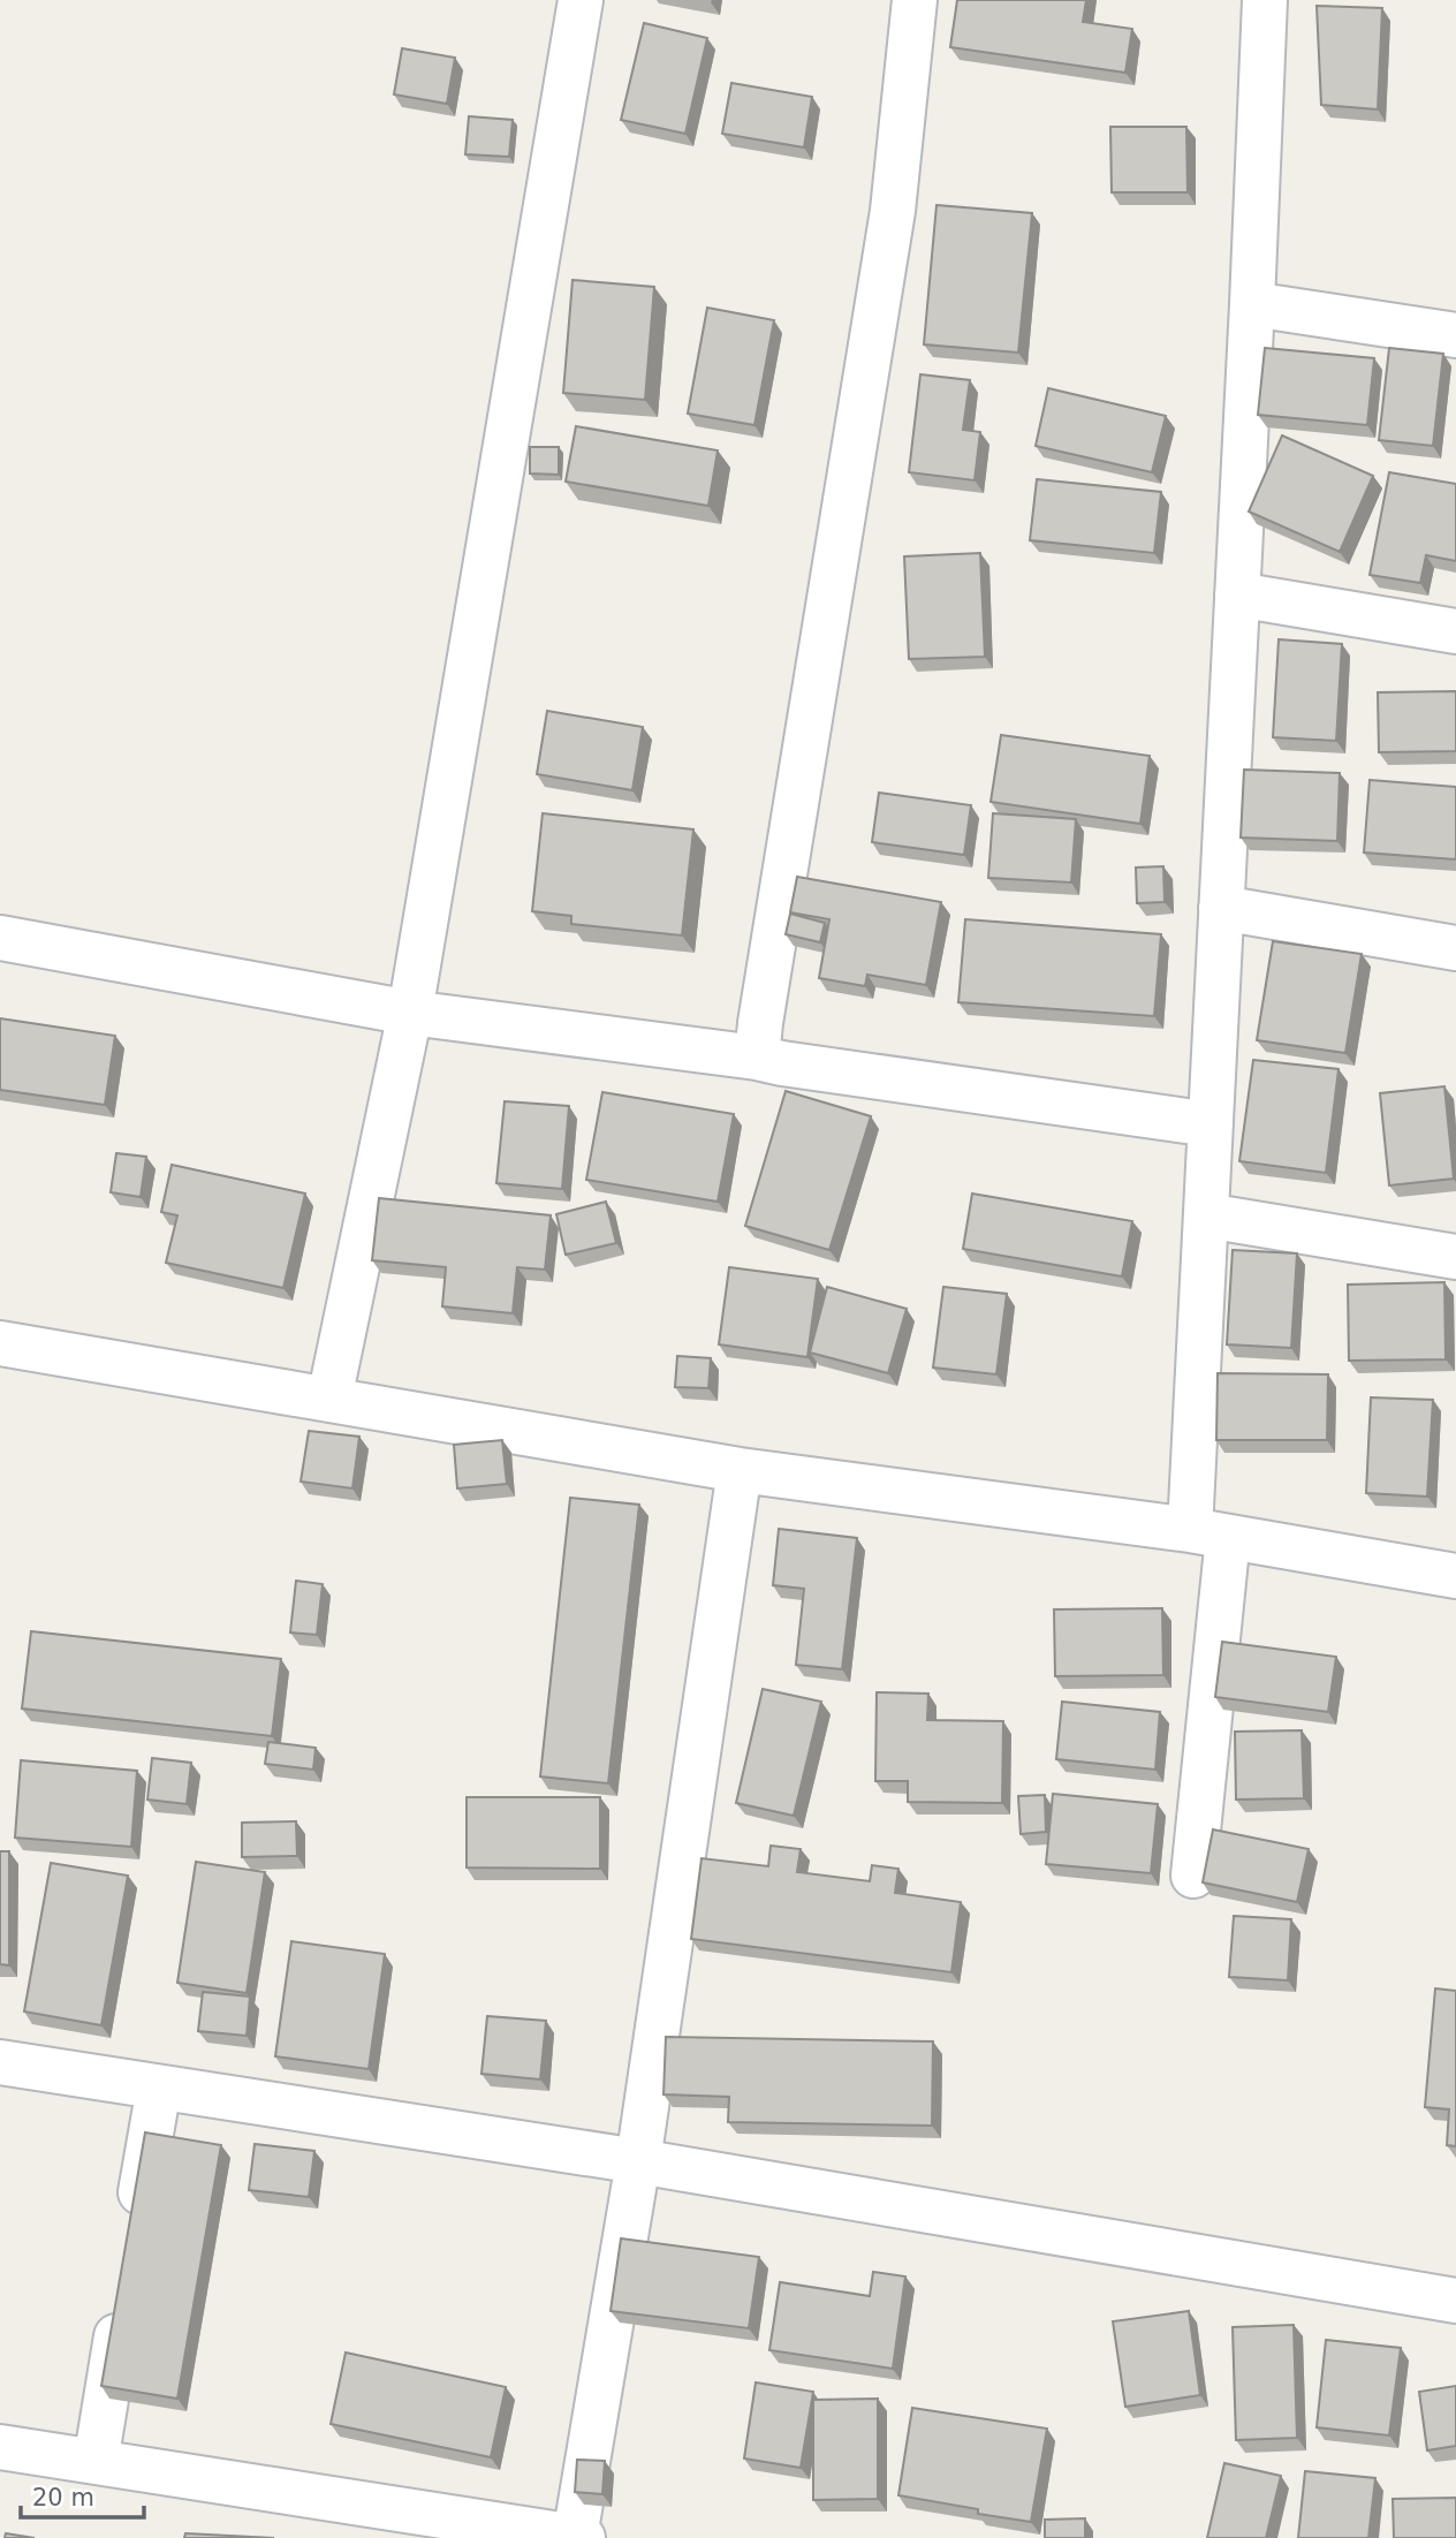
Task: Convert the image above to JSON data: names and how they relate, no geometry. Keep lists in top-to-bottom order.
{
  "scale_bar": "20 m"
}
